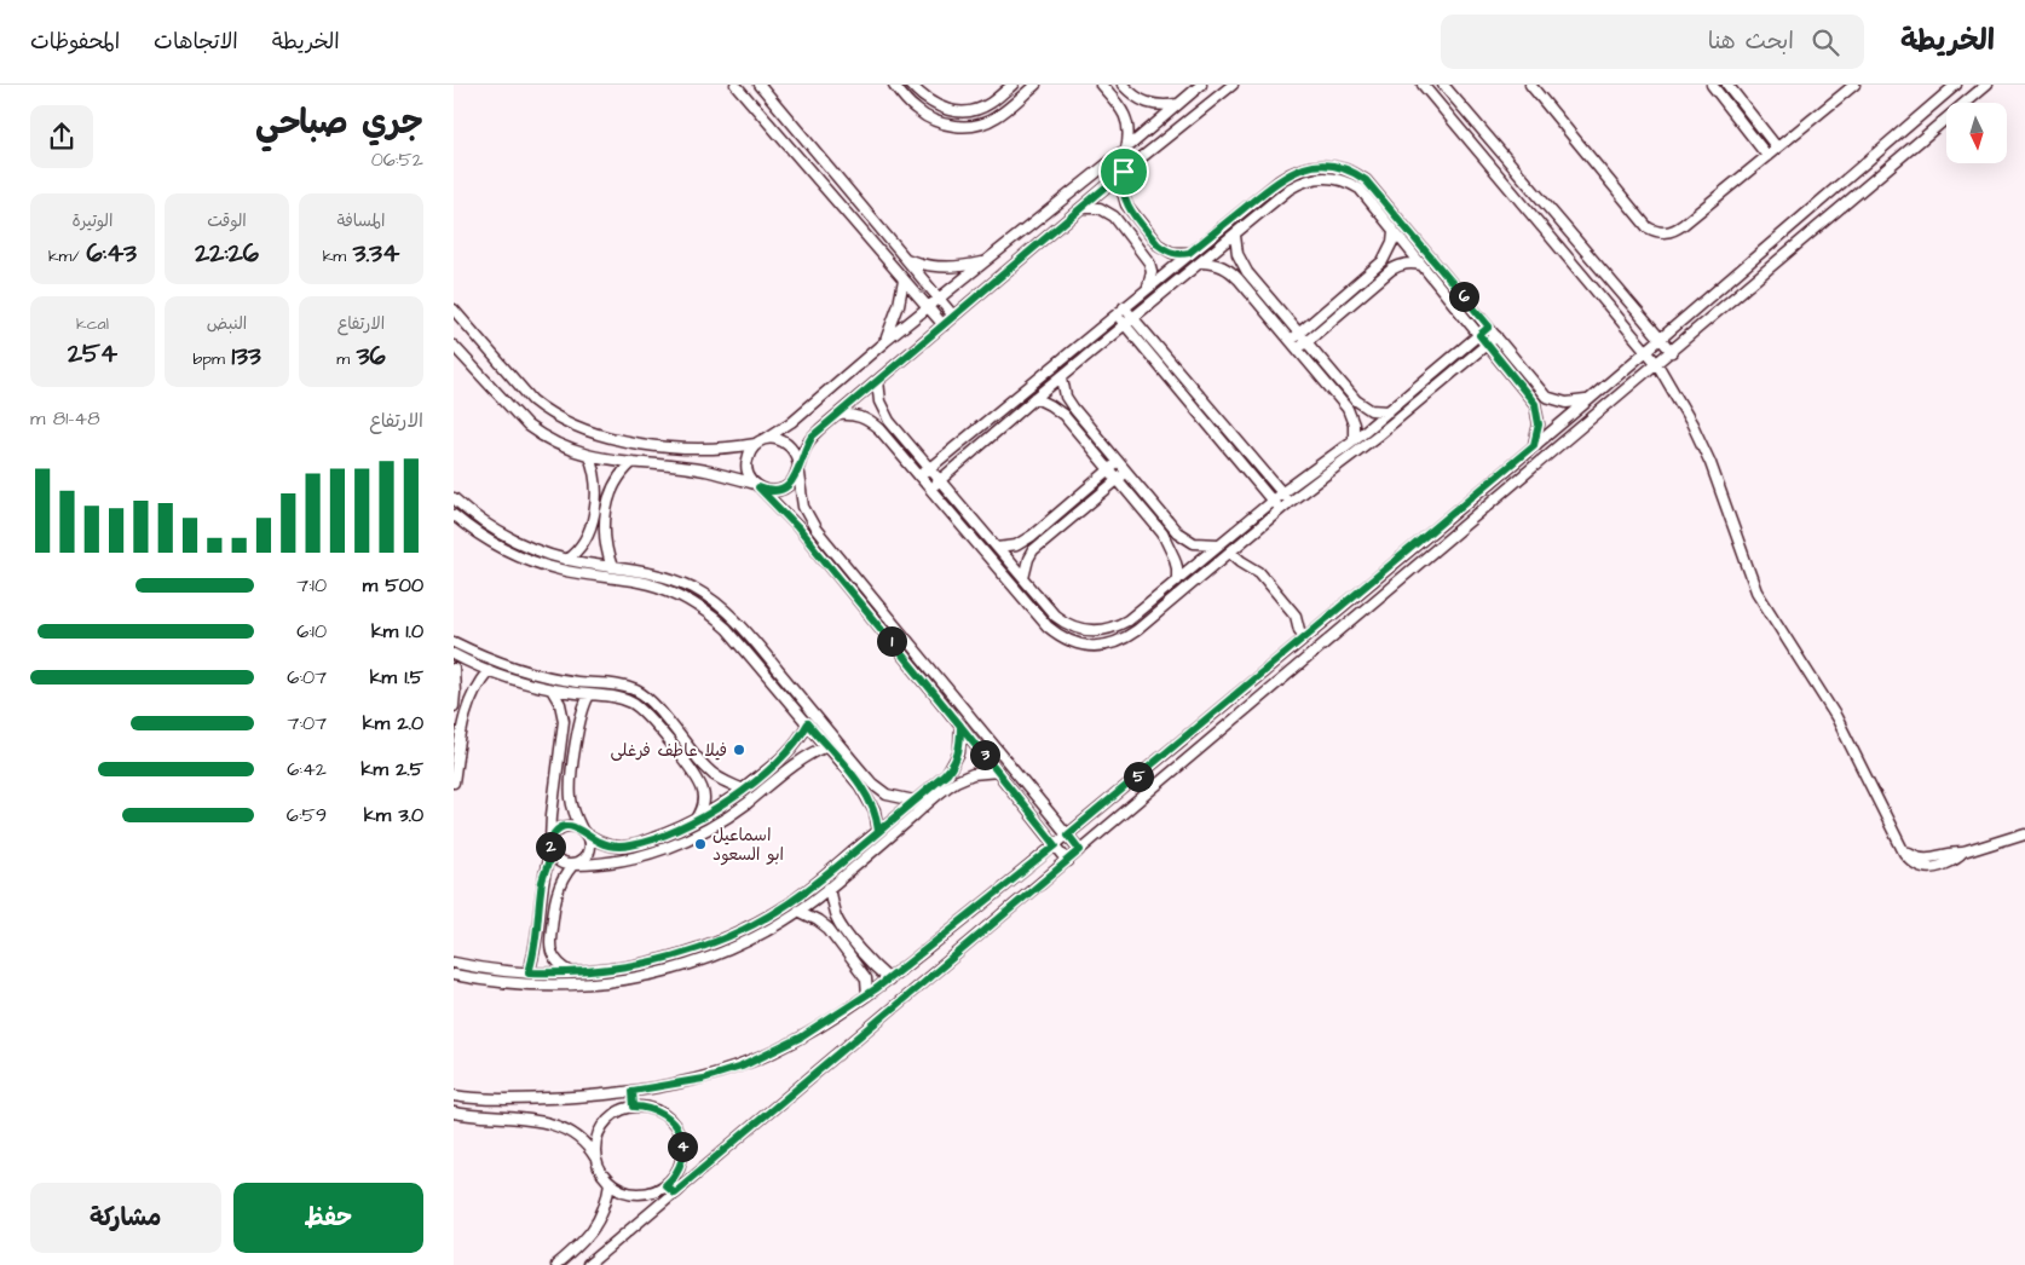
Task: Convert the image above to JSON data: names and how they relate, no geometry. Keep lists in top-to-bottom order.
{
  "places": ["فيلا عاطف فرغلى", "اسماعيل ابو السعود"],
  "north": "bottom",
  "page": {
    "header": "الخريطة",
    "search": "ابحث هنا",
    "nav": ["الخريطة", "الاتجاهات", "المحفوظات"],
    "heading": ["جري صباحي", "06:52"],
    "stats": [
      ["المسافة", "3.34 km"],
      ["الوقت", "22:26"],
      ["الوتيرة", "6:43 /km"],
      ["الارتفاع", "36 m"],
      ["النبض", "133 bpm"],
      ["kcal", "254"]
    ],
    "pins": [
      "6",
      "1",
      "3",
      "5",
      "2",
      "4"
    ],
    "chart": ["الارتفاع", "48–81 m"],
    "list": [
      {
        "name": "500 m",
        "note": "7:10"
      },
      {
        "name": "1.0 km",
        "note": "6:10"
      },
      {
        "name": "1.5 km",
        "note": "6:07"
      },
      {
        "name": "2.0 km",
        "note": "7:07"
      },
      {
        "name": "2.5 km",
        "note": "6:42"
      },
      {
        "name": "3.0 km",
        "note": "6:59"
      }
    ],
    "buttons": ["حفظ", "مشاركة"]
  }
}
